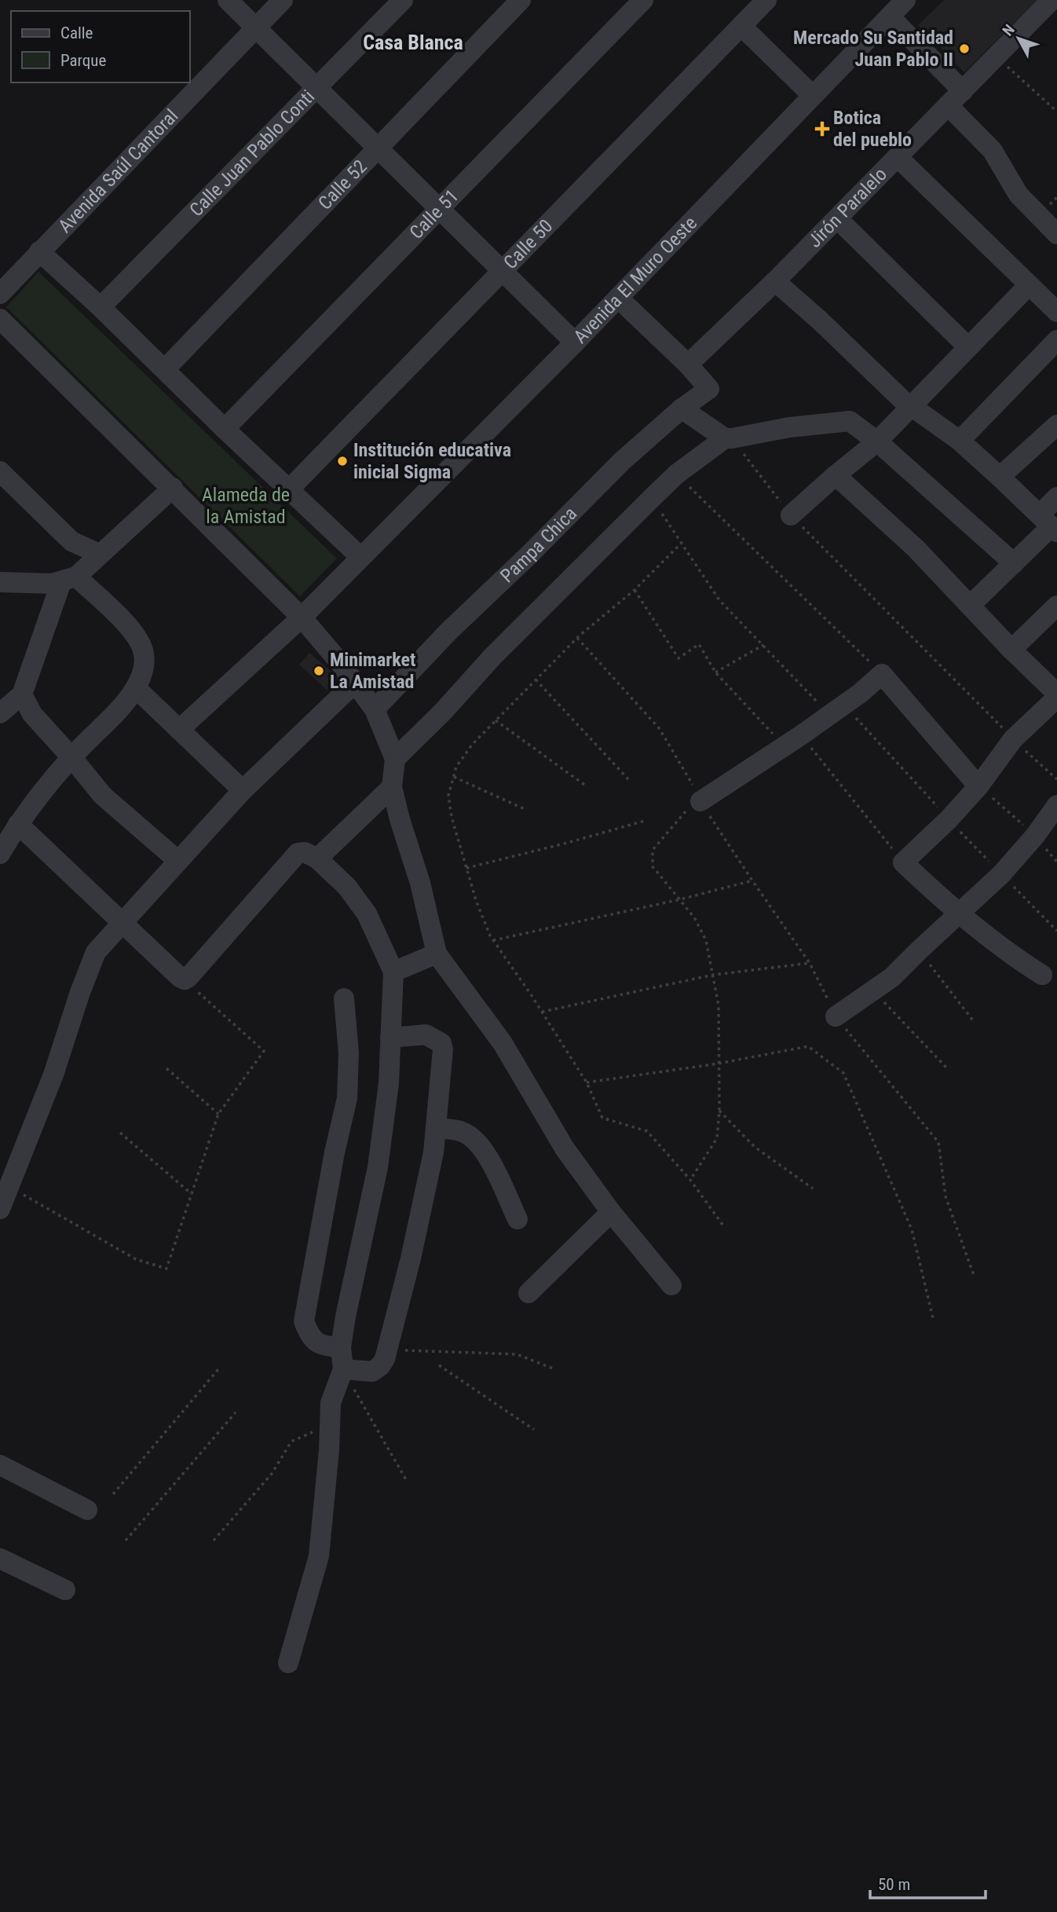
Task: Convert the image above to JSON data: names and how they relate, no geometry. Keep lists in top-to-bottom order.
{
  "streets": {
    "street": [
      "Calle Juan Pablo Conti",
      "Avenida Saúl Cantoral",
      "Calle 52",
      "Jirón Paralelo",
      "Calle 51",
      "Calle 50",
      "Avenida El Muro Oeste",
      "Pampa Chica"
    ]
  },
  "crossings": [
    ["Jirón Paralelo", "Pampa Chica"]
  ],
  "districts": ["Casa Blanca"],
  "parks": ["Alameda de la Amistad"],
  "places": {
    "other": ["Mercado Su Santidad Juan Pablo II", "Institución educativa inicial Sigma", "Minimarket La Amistad"],
    "health": ["Botica del pueblo"]
  },
  "legend": ["Calle", "Parque"],
  "scale_bar": "50 m",
  "north": "top left"
}
